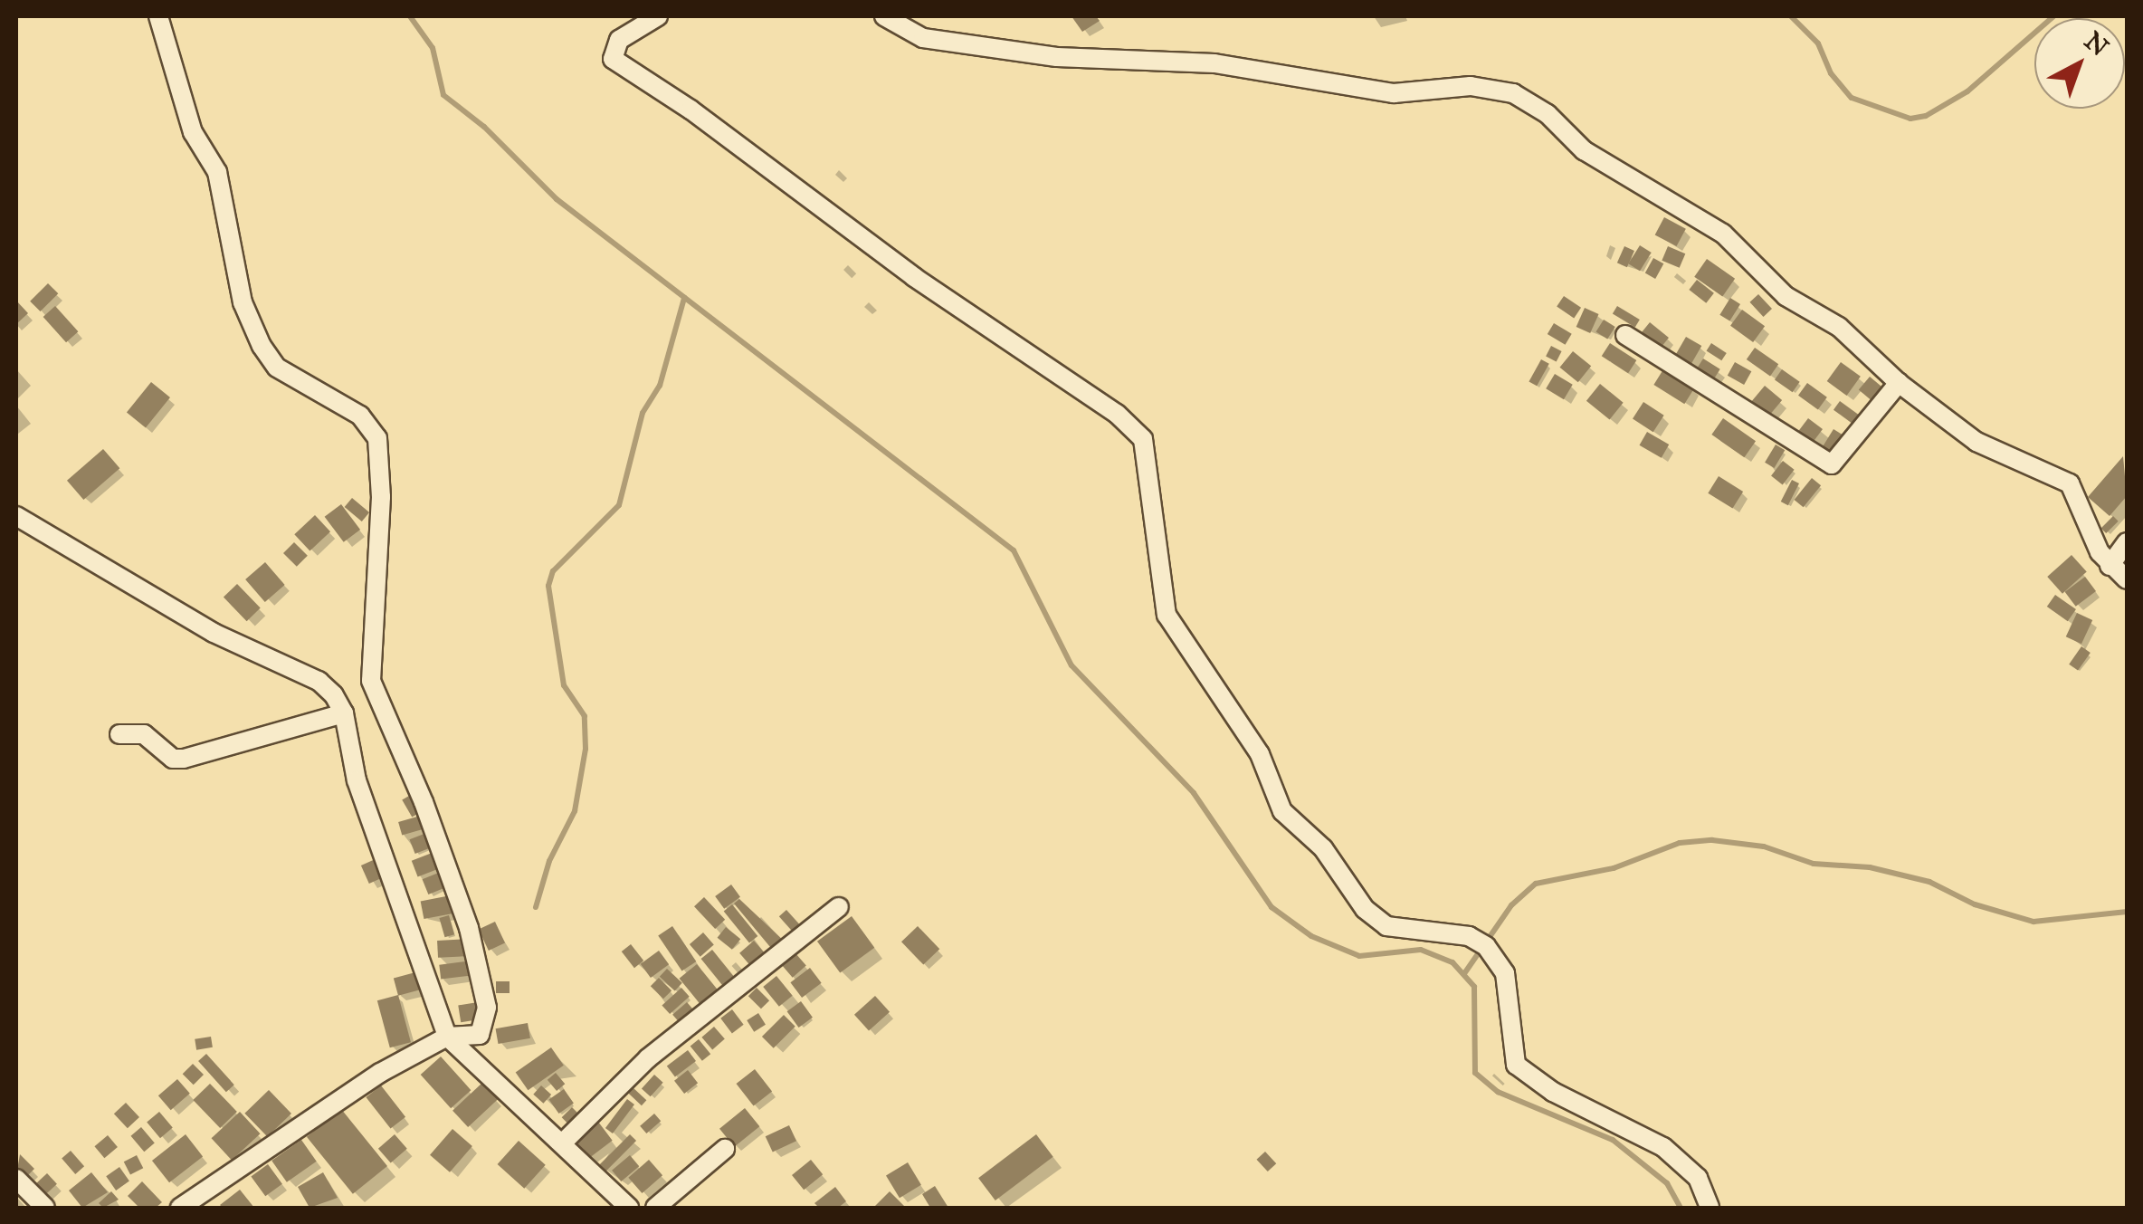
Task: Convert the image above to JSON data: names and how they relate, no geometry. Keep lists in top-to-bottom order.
{
  "north": "top right"
}
